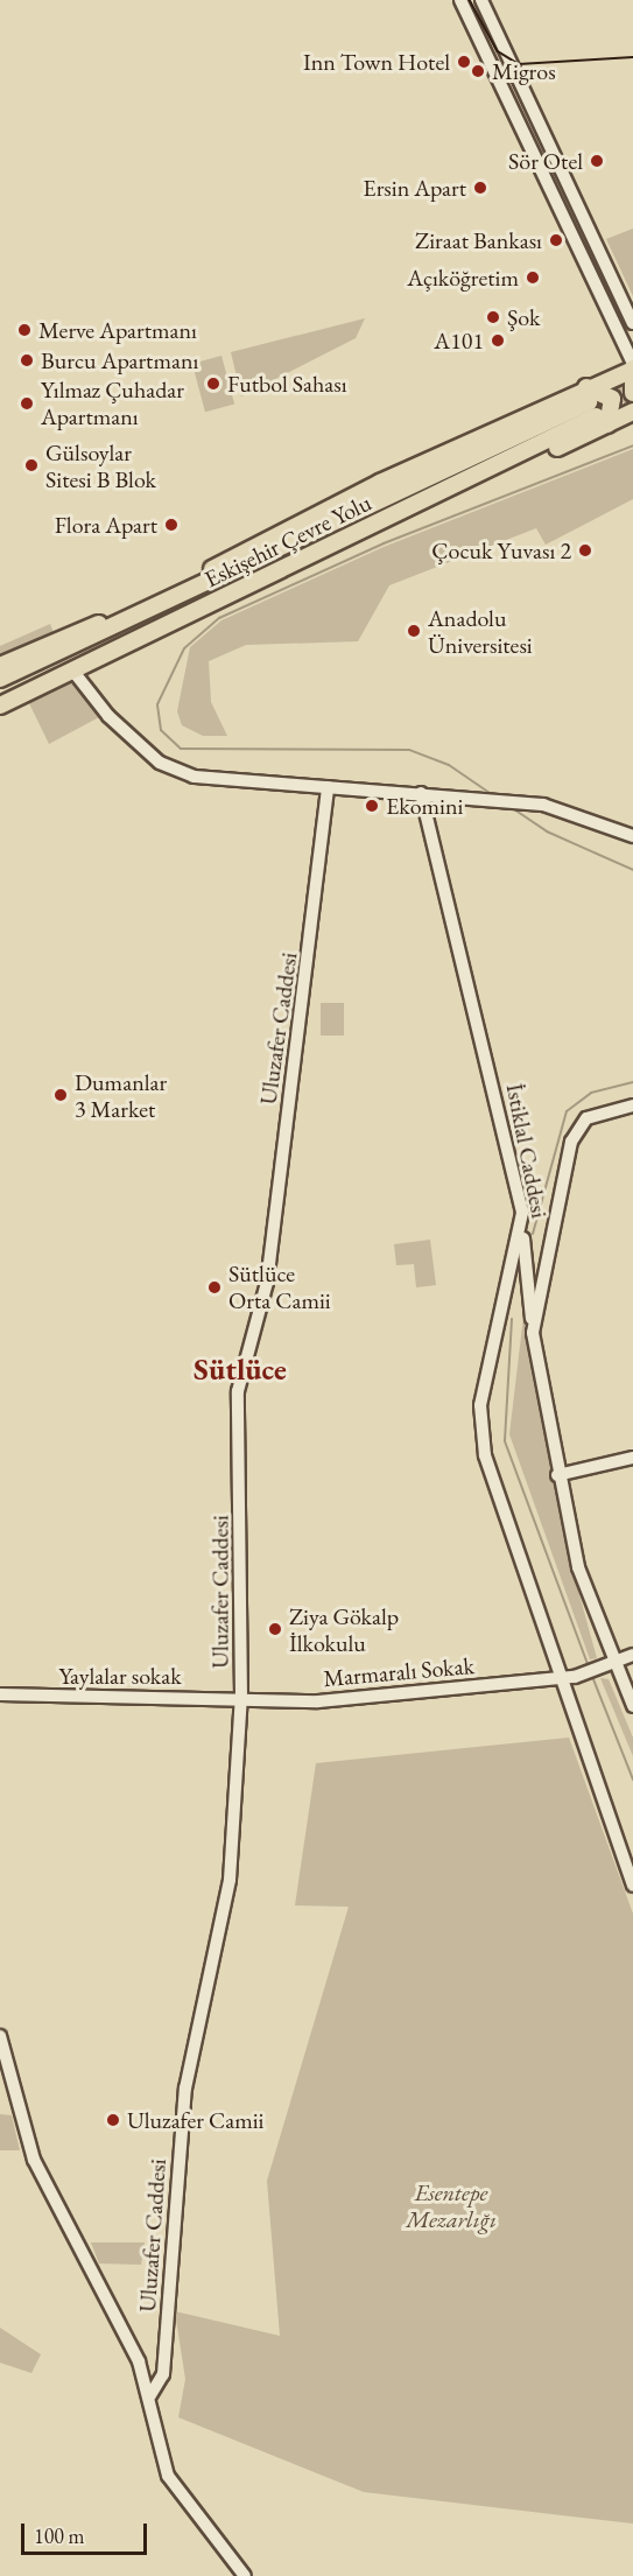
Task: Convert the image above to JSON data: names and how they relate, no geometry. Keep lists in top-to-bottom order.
{
  "streets": {
    "highway": ["Eskişehir Çevre Yolu"],
    "street": [
      "Uluzafer Caddesi",
      "İstiklal Caddesi",
      "Marmaralı Sokak",
      "Yaylalar sokak"
    ]
  },
  "crossings": [
    ["Uluzafer Caddesi", "Marmaralı Sokak"],
    ["Uluzafer Caddesi", "Yaylalar sokak"],
    ["İstiklal Caddesi", "Marmaralı Sokak"],
    ["Marmaralı Sokak", "Yaylalar sokak"]
  ],
  "districts": ["Sütlüce"],
  "parks": ["Esentepe Mezarlığı"],
  "places": [
    "Inn Town Hotel",
    "Migros",
    "Sör Otel",
    "Ersin Apart",
    "Ziraat Bankası",
    "Açıköğretim",
    "Şok",
    "Merve Apartmanı",
    "A101",
    "Burcu Apartmanı",
    "Futbol Sahası",
    "Yılmaz Çuhadar Apartmanı",
    "Gülsoylar Sitesi B Blok",
    "Flora Apart",
    "Çocuk Yuvası 2",
    "Anadolu Üniversitesi",
    "Ekomini",
    "Dumanlar 3 Market",
    "Sütlüce Orta Camii",
    "Ziya Gökalp İlkokulu",
    "Uluzafer Camii"
  ],
  "scale_bar": "100 m"
}
